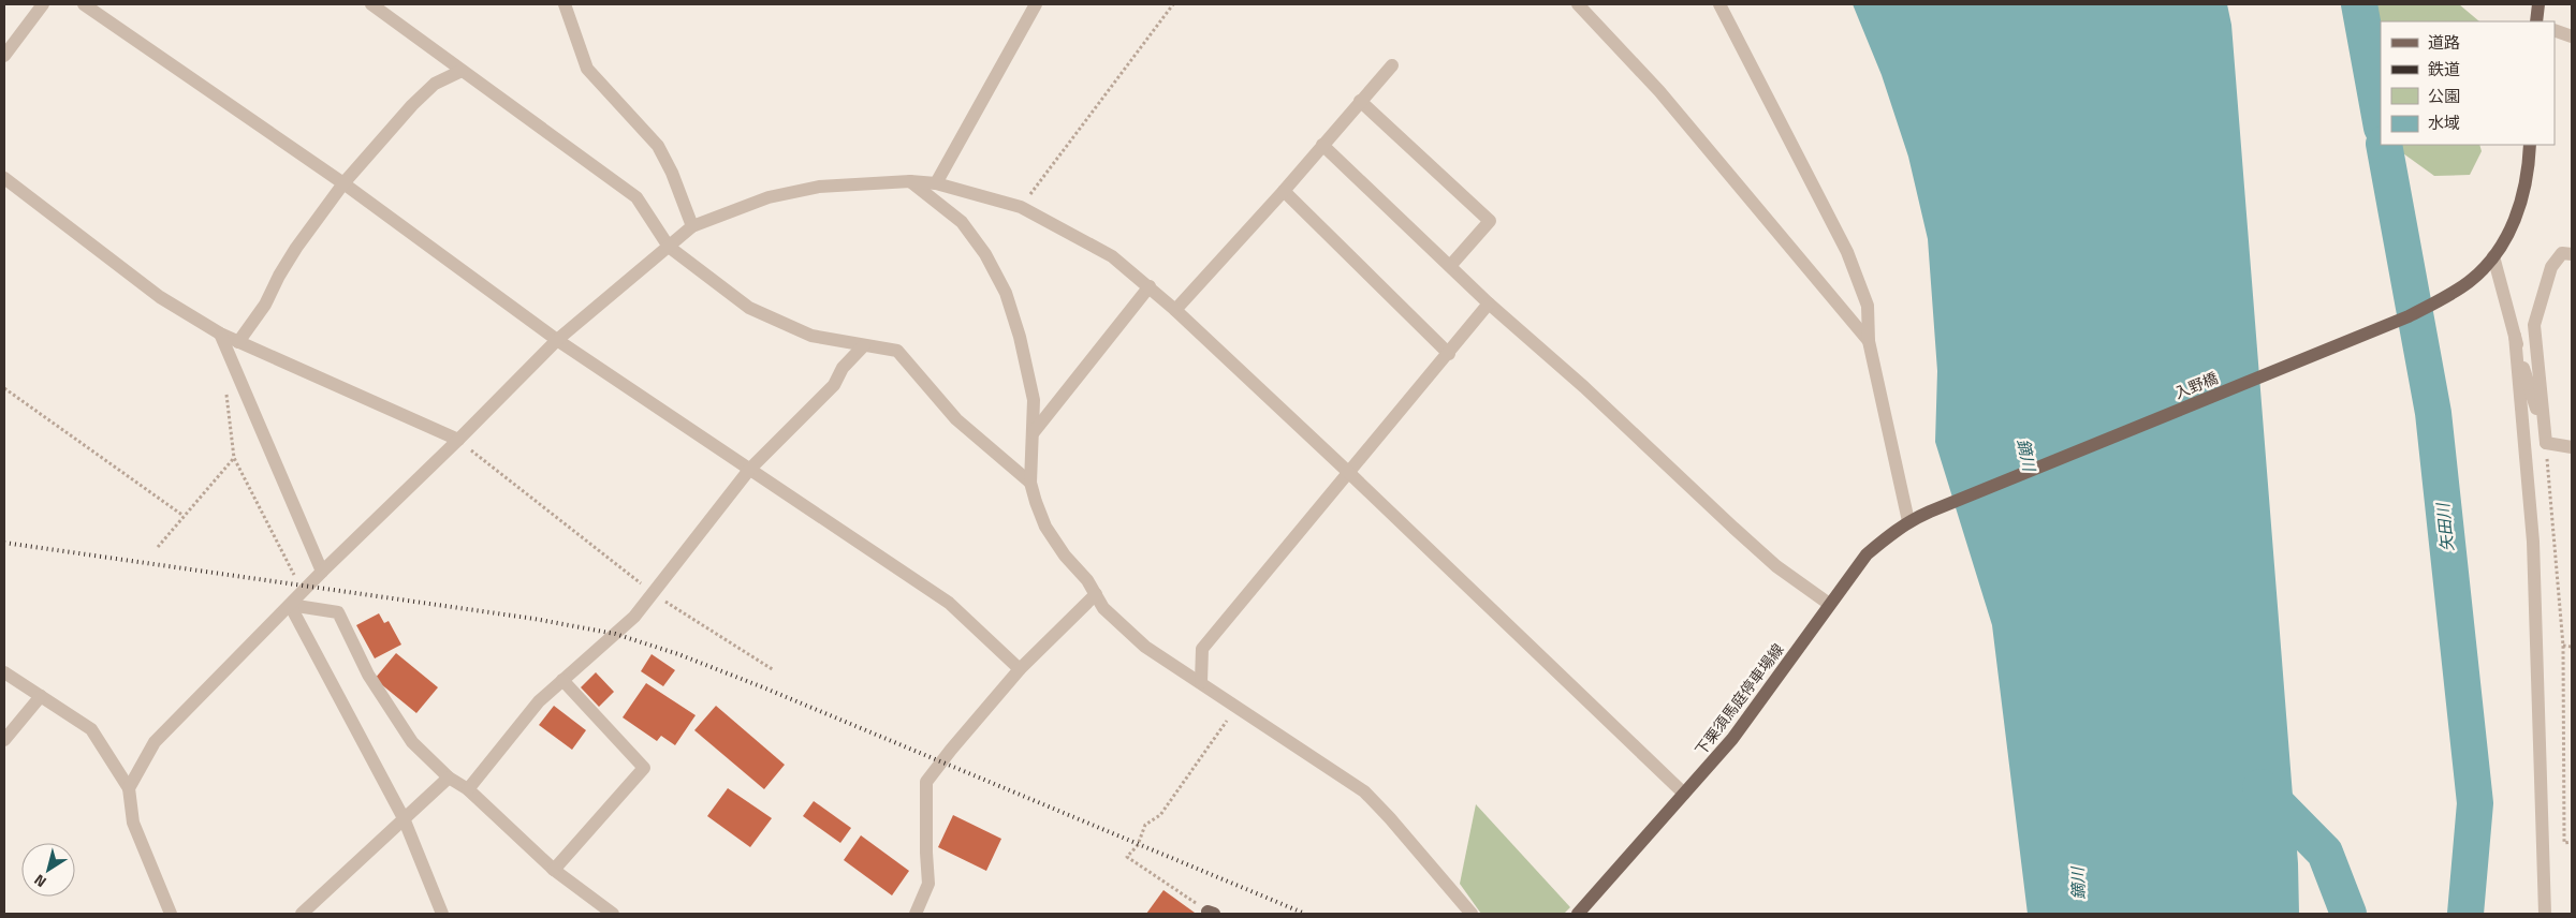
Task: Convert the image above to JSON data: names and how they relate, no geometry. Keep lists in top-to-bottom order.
{
  "streets": {
    "main road": ["入野橋", "下栗須馬庭停車場線"]
  },
  "crossings": [
    ["入野橋", "下栗須馬庭停車場線"]
  ],
  "water": ["鏑川", "矢田川"],
  "legend": [
    "道路",
    "鉄道",
    "公園",
    "水域"
  ],
  "north": "bottom left"
}
